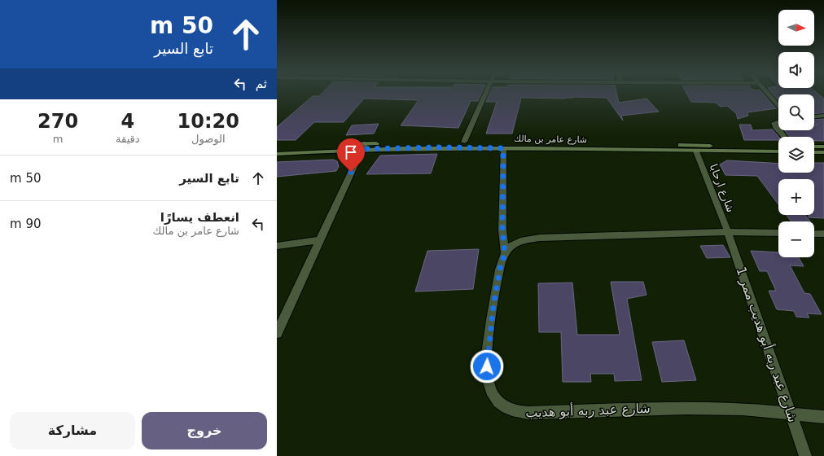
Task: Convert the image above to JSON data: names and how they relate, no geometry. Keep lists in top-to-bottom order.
{
  "streets": {
    "street": [
      "شارع عامر بن مالك",
      "شارع ارحابا",
      "شارع عبد ربه أبو هديب ممر 1",
      "شارع عبد ربه أبو هديب"
    ]
  },
  "crossings": [
    ["شارع عامر بن مالك", "شارع ارحابا"],
    ["شارع ارحابا", "شارع عبد ربه أبو هديب ممر 1"],
    ["شارع عبد ربه أبو هديب ممر 1", "شارع عبد ربه أبو هديب"]
  ],
  "north": "right",
  "page": {
    "turn": ["50 m", "تابع السير"],
    "map_buttons": ["+", "−"],
    "then": "ثم",
    "eta": [
      "10:20",
      "الوصول",
      "4",
      "دقيقة",
      "270",
      "m"
    ],
    "list": [
      {
        "name": "تابع السير",
        "value": "50 m"
      },
      {
        "name": "انعطف يسارًا",
        "note": "شارع عامر بن مالك",
        "value": "90 m"
      }
    ],
    "buttons": ["خروج", "مشاركة"]
  }
}
